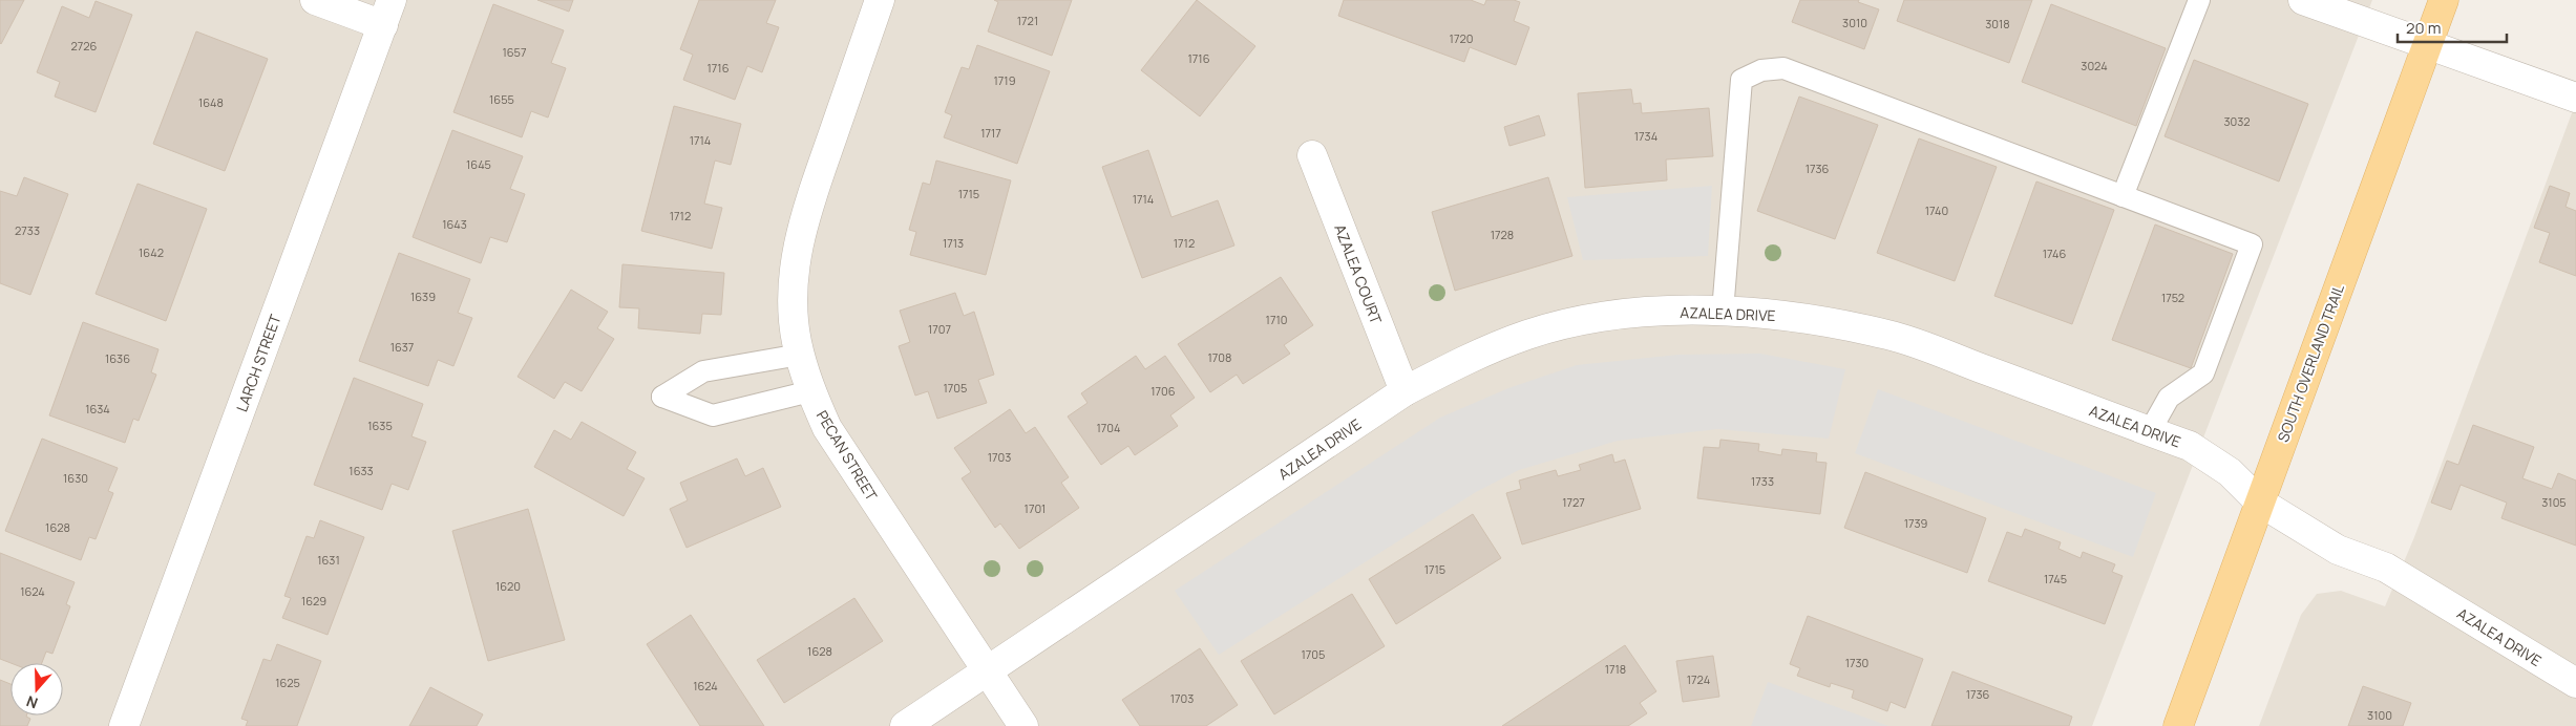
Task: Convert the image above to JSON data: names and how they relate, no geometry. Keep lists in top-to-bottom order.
{
  "streets": {
    "main road": ["SOUTH OVERLAND TRAIL"],
    "street": [
      "AZALEA COURT",
      "AZALEA DRIVE",
      "LARCH STREET",
      "PECAN STREET"
    ]
  },
  "crossings": [
    ["AZALEA COURT", "AZALEA DRIVE"],
    ["AZALEA DRIVE", "SOUTH OVERLAND TRAIL"],
    ["AZALEA DRIVE", "PECAN STREET"]
  ],
  "house_numbers": [
    "1721",
    "3010",
    "3018",
    "1720",
    "2726",
    "1657",
    "1716",
    "3024",
    "1716",
    "1719",
    "1655",
    "1648",
    "3032",
    "1717",
    "1734",
    "1714",
    "1645",
    "1736",
    "1715",
    "1714",
    "1740",
    "1712",
    "1643",
    "2733",
    "1728",
    "1713",
    "1712",
    "1642",
    "1746",
    "1639",
    "1752",
    "1710",
    "1707",
    "1637",
    "1708",
    "1636",
    "1705",
    "1706",
    "1634",
    "1635",
    "1704",
    "1703",
    "1633",
    "1630",
    "1733",
    "1727",
    "3105",
    "1701",
    "1739",
    "1628",
    "1631",
    "1715",
    "1745",
    "1620",
    "1624",
    "1629",
    "1628",
    "1705",
    "1730",
    "1718",
    "1724",
    "1625",
    "1624",
    "1736",
    "1703",
    "3100"
  ],
  "scale_bar": "20 m",
  "north": "bottom"
}
